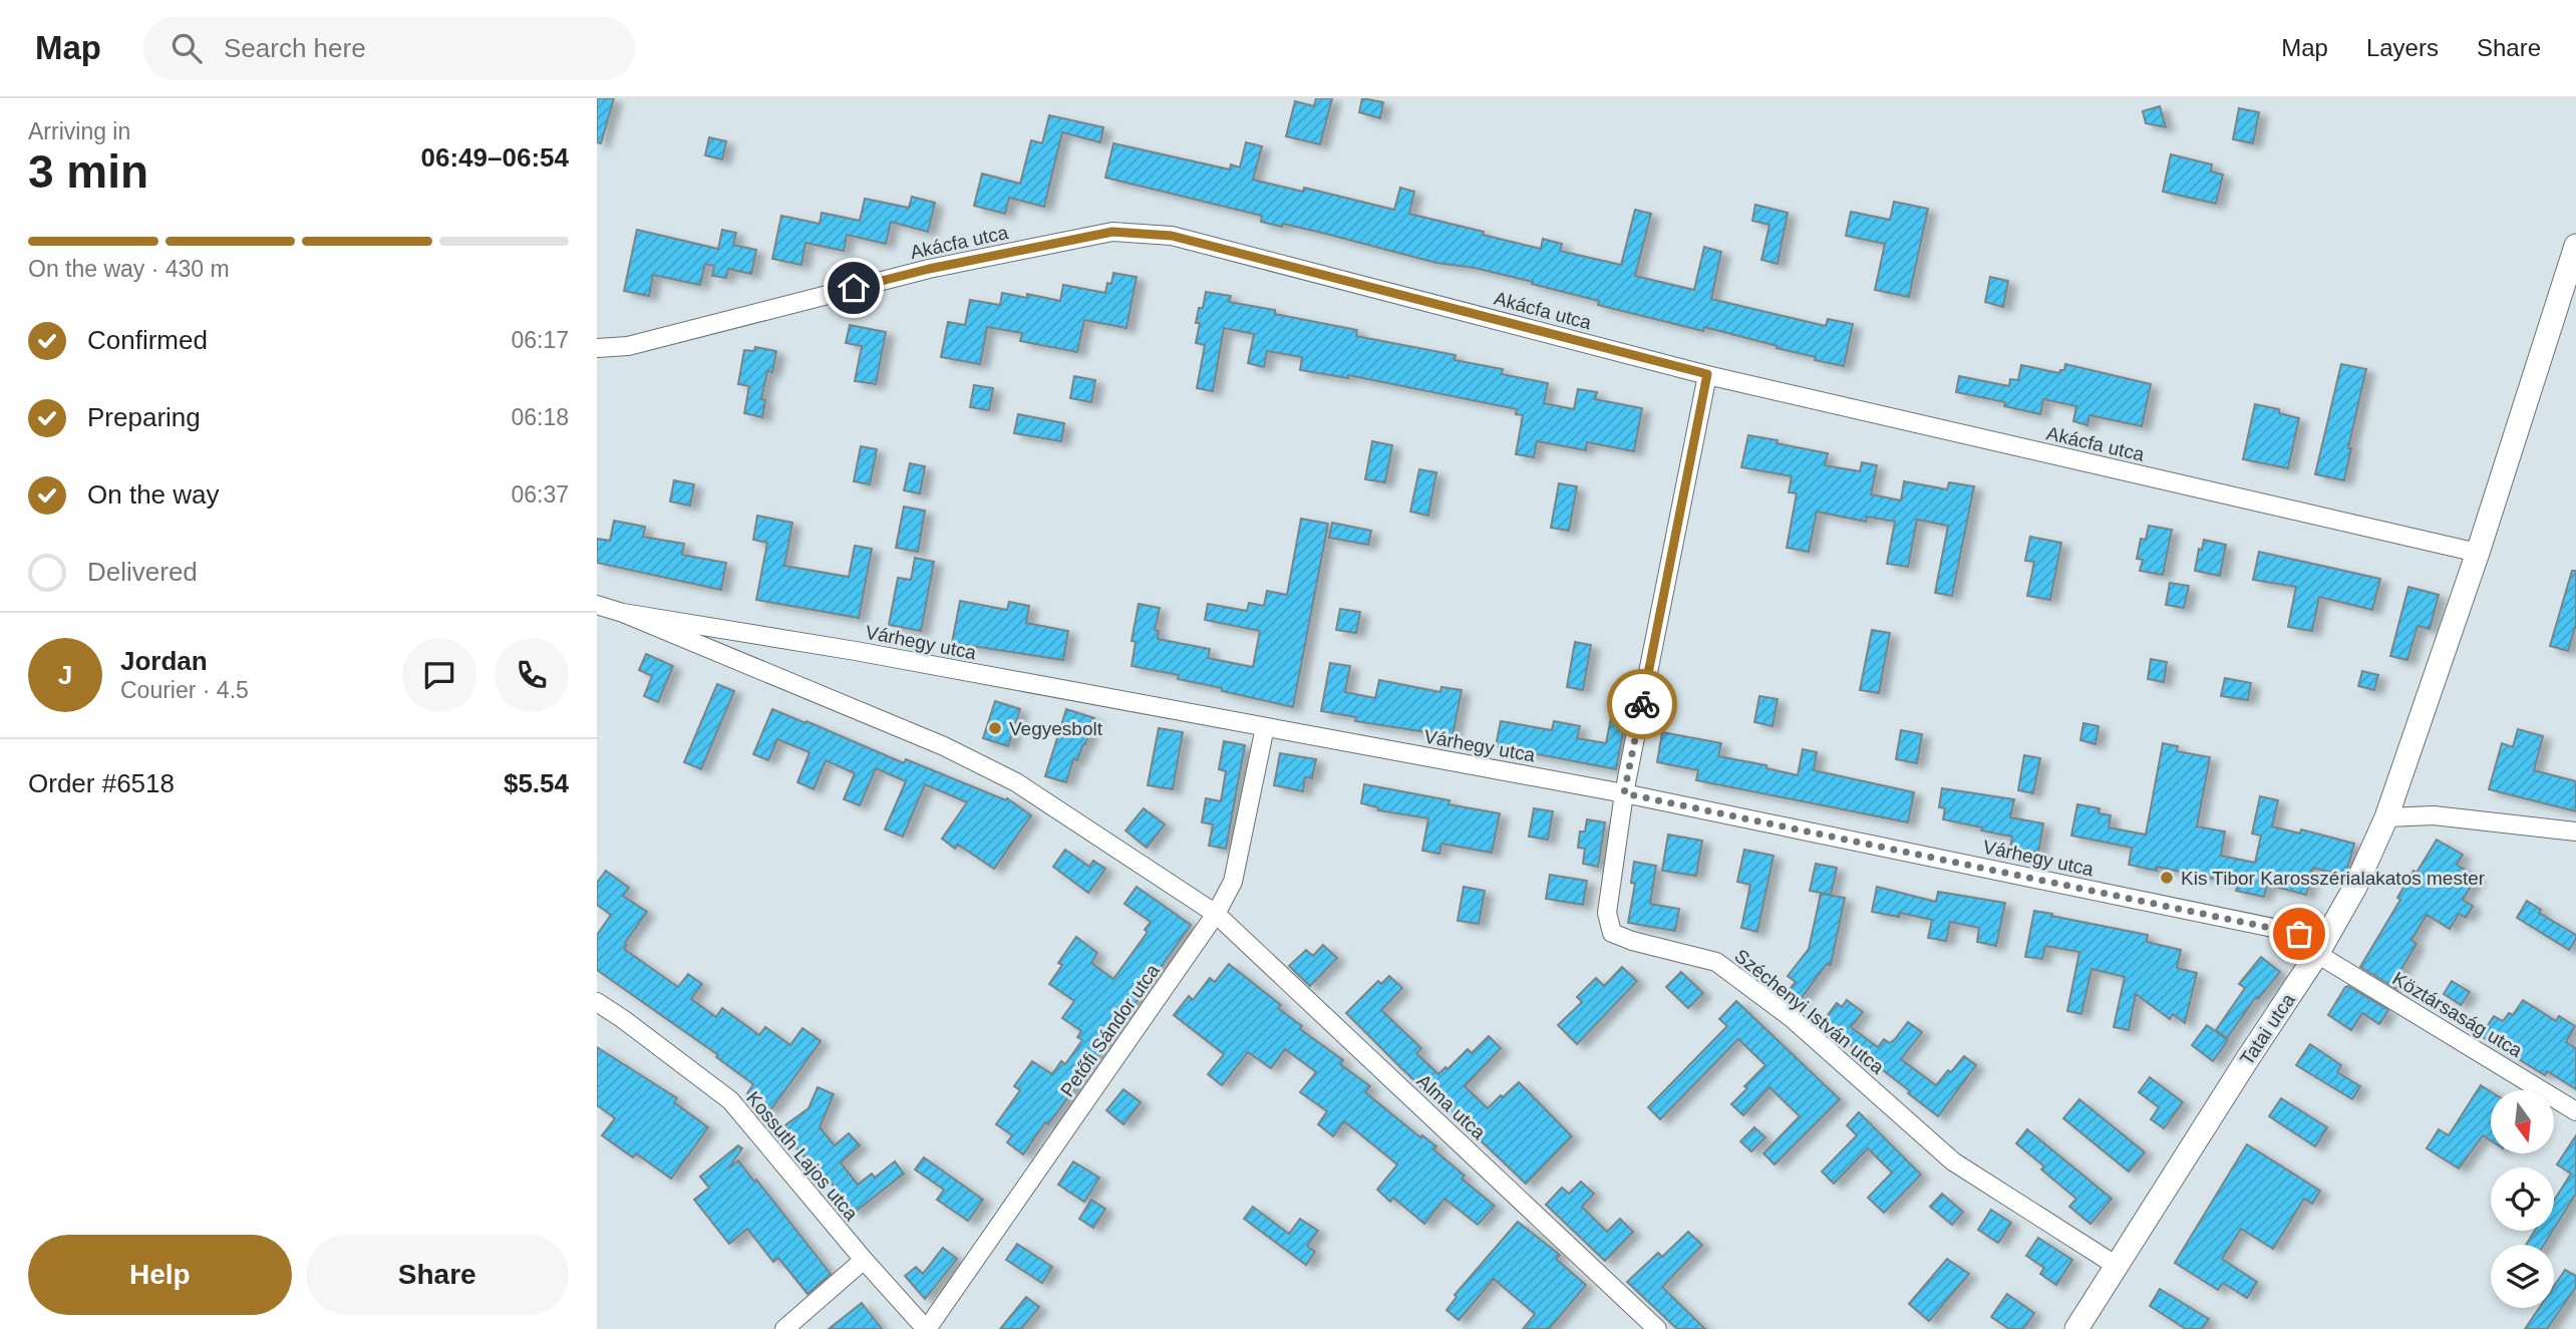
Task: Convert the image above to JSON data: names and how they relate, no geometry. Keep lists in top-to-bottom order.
{
  "streets": {
    "street": [
      "Akácfa utca",
      "Várhegy utca",
      "Széchenyi István utca",
      "Köztársaság utca",
      "Tatai utca",
      "Petőfi Sándor utca",
      "Alma utca",
      "Kossuth Lajos utca"
    ]
  },
  "crossings": [
    ["Akácfa utca", "Széchenyi István utca"],
    ["Akácfa utca", "Tatai utca"],
    ["Várhegy utca", "Széchenyi István utca"],
    ["Várhegy utca", "Köztársaság utca"],
    ["Várhegy utca", "Tatai utca"],
    ["Várhegy utca", "Petőfi Sándor utca"],
    ["Várhegy utca", "Alma utca"],
    ["Széchenyi István utca", "Tatai utca"],
    ["Köztársaság utca", "Tatai utca"],
    ["Petőfi Sándor utca", "Alma utca"],
    ["Petőfi Sándor utca", "Kossuth Lajos utca"]
  ],
  "places": ["Vegyesbolt", "Kis Tibor Karosszérialakatos mester"],
  "north": "bottom",
  "page": {
    "header": "Map",
    "search": "Search here",
    "nav": ["Map", "Layers", "Share"],
    "heading": ["3 min", "Arriving in", "06:49–06:54"],
    "panel": [
      "Jordan",
      "Courier · 4.5",
      "Order #6518",
      "$5.54"
    ],
    "bar": "On the way · 430 m",
    "list": [
      ["Confirmed", "06:17"],
      ["Preparing", "06:18"],
      ["On the way", "06:37"],
      "Delivered"
    ],
    "round": "J",
    "buttons": ["Help", "Share"]
  }
}
